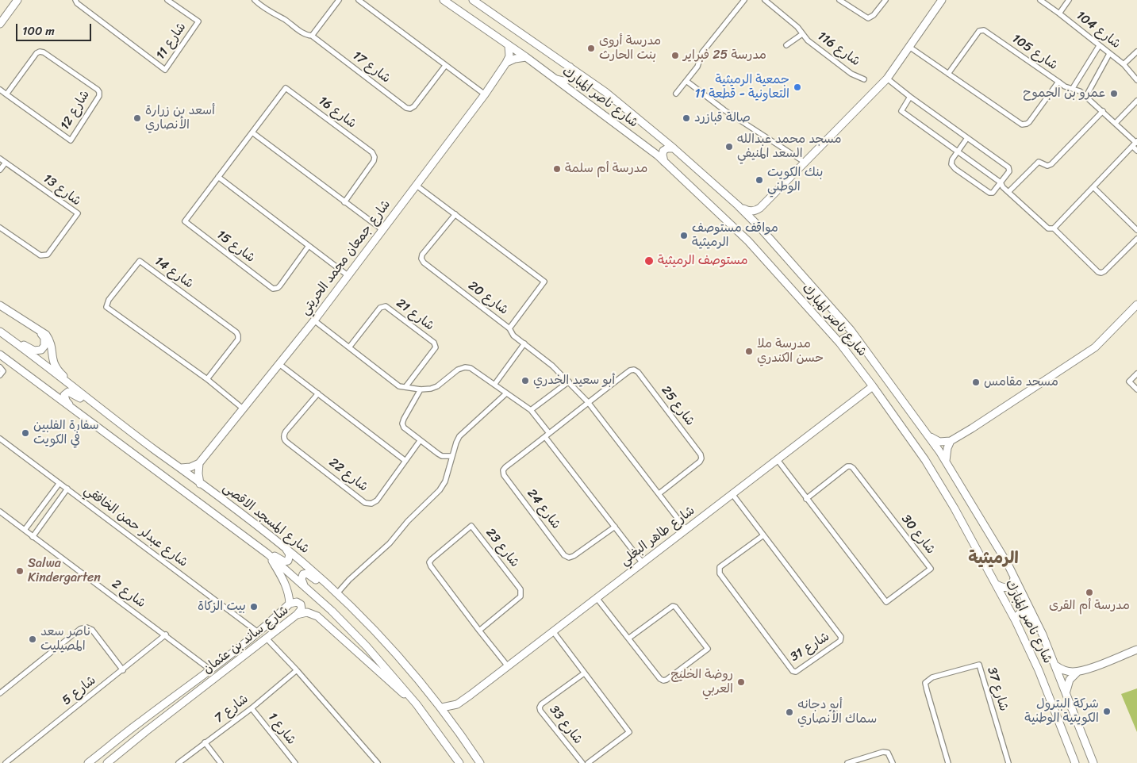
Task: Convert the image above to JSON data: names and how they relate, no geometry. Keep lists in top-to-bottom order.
{
  "streets": {
    "street": [
      "شارع 104",
      "شارع 11",
      "شارع 116",
      "شارع 105",
      "شارع 17",
      "شارع ناصر المبارك",
      "شارع 12",
      "شارع 16",
      "شارع 13",
      "شارع 15",
      "شارع جمعان محمد الحريتي",
      "شارع 14",
      "شارع 20",
      "شارع 21",
      "شارع 25",
      "شارع 22",
      "شارع 24",
      "شارع المسجد الاقصى",
      "شارع عبدلر حمن الخافقي",
      "شارع 30",
      "شارع طاهر البغلي",
      "شارع 23",
      "شارع 2",
      "شارع ساند بن عثمان",
      "شارع 31",
      "شارع 37",
      "شارع 5",
      "شارع 7",
      "شارع 33",
      "شارع 1"
    ]
  },
  "crossings": [
    ["شارع ناصر المبارك", "شارع جمعان محمد الحريتي"],
    ["شارع ناصر المبارك", "شارع طاهر البغلي"],
    ["شارع 16", "شارع 15"],
    ["شارع جمعان محمد الحريتي", "شارع 14"],
    ["شارع جمعان محمد الحريتي", "شارع 20"],
    ["شارع 25", "شارع 24"],
    ["شارع المسجد الاقصى", "شارع طاهر البغلي"],
    ["شارع المسجد الاقصى", "شارع ساند بن عثمان"],
    ["شارع عبدلر حمن الخافقي", "شارع ساند بن عثمان"],
    ["شارع 30", "شارع طاهر البغلي"],
    ["شارع طاهر البغلي", "شارع 23"],
    ["شارع طاهر البغلي", "شارع 31"],
    ["شارع 2", "شارع ساند بن عثمان"],
    ["شارع 2", "شارع 5"],
    ["شارع 7", "شارع 1"]
  ],
  "districts": ["الرميثية"],
  "places": [
    "مدرسة أروى بنت الحارث",
    "مدرسة 25 فبراير",
    "جمعية الرميثية التعاونية - قطعة 11",
    "عمرو بن الجموح",
    "أسعد بن زرارة الأنصاري",
    "صالة قبازرد",
    "مسجد محمد عبدالله السعد المنيفي",
    "مدرسة أم سلمة",
    "بنك الكويت الوطني",
    "مواقف مستوصف الرميثية",
    "مستوصف الرميثية",
    "مدرسة ملا حسن الكندري",
    "أبو سعيد الخدري",
    "مسحد مقامس",
    "سفارة الفلبين في الكويت",
    "Salwa Kindergarten",
    "مدرسة أم القرى",
    "بيت الزكاة",
    "ناصر سعد المصيليت",
    "روضة الخليج العربي",
    "شركة البترول الكويتية الوطنية",
    "أبو دجانه سماك الأنصاري"
  ],
  "scale_bar": "100 m"
}
